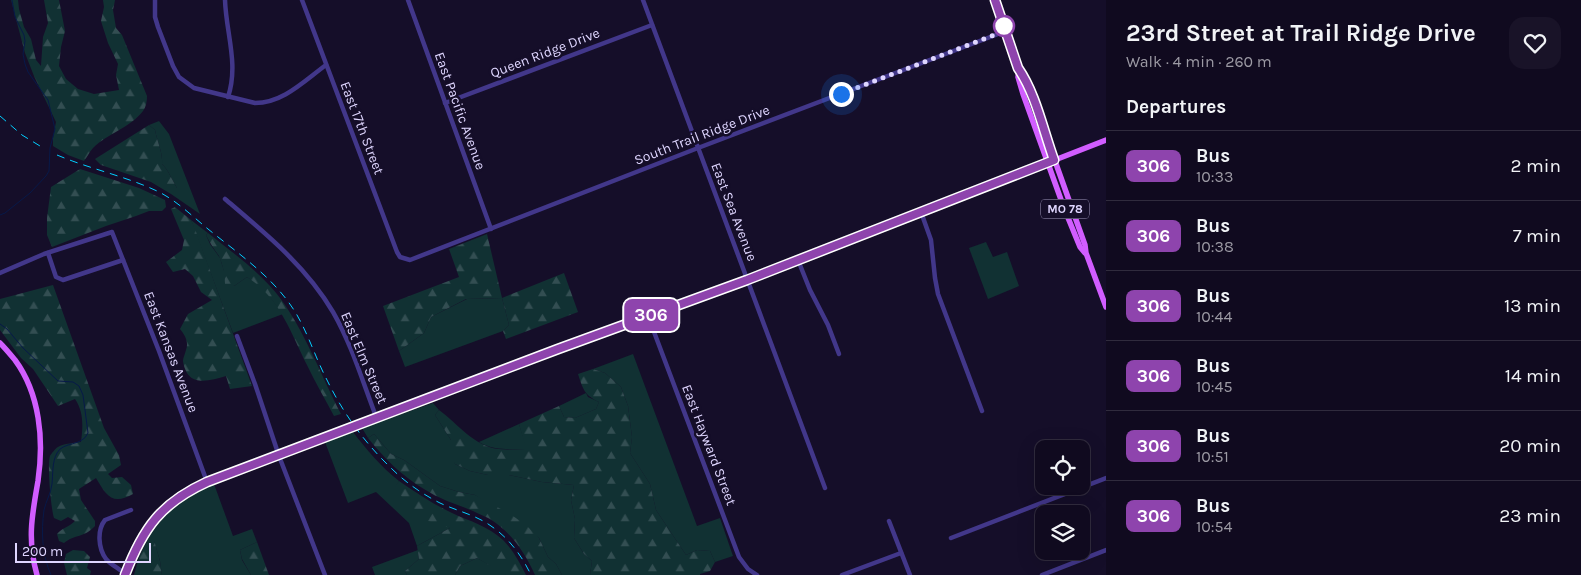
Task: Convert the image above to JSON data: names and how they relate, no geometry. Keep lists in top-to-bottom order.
{
  "streets": {
    "main road": ["MO 78"],
    "street": [
      "Queen Ridge Drive",
      "East Pacific Avenue",
      "East 17th Street",
      "South Trail Ridge Drive",
      "East Sea Avenue",
      "East Kansas Avenue",
      "East Elm Street",
      "East Hayward Street"
    ]
  },
  "crossings": [
    ["Queen Ridge Drive", "East Pacific Avenue"],
    ["Queen Ridge Drive", "East Sea Avenue"],
    ["East Pacific Avenue", "South Trail Ridge Drive"],
    ["East 17th Street", "South Trail Ridge Drive"],
    ["South Trail Ridge Drive", "MO 78"],
    ["South Trail Ridge Drive", "East Sea Avenue"]
  ],
  "lines": ["bus line 306"],
  "scale_bar": "200 m",
  "page": {
    "on_map": "306",
    "heading": [
      ["23rd Street at Trail Ridge Drive", "Walk · 4 min · 260 m"],
      "Departures"
    ],
    "list": [
      {
        "mark": "306",
        "name": "Bus",
        "note": "10:33",
        "value": "2 min"
      },
      {
        "mark": "306",
        "name": "Bus",
        "note": "10:38",
        "value": "7 min"
      },
      {
        "mark": "306",
        "name": "Bus",
        "note": "10:44",
        "value": "13 min"
      },
      {
        "mark": "306",
        "name": "Bus",
        "note": "10:45",
        "value": "14 min"
      },
      {
        "mark": "306",
        "name": "Bus",
        "note": "10:51",
        "value": "20 min"
      },
      {
        "mark": "306",
        "name": "Bus",
        "note": "10:54",
        "value": "23 min"
      }
    ],
    "scale": "200 m"
  }
}
